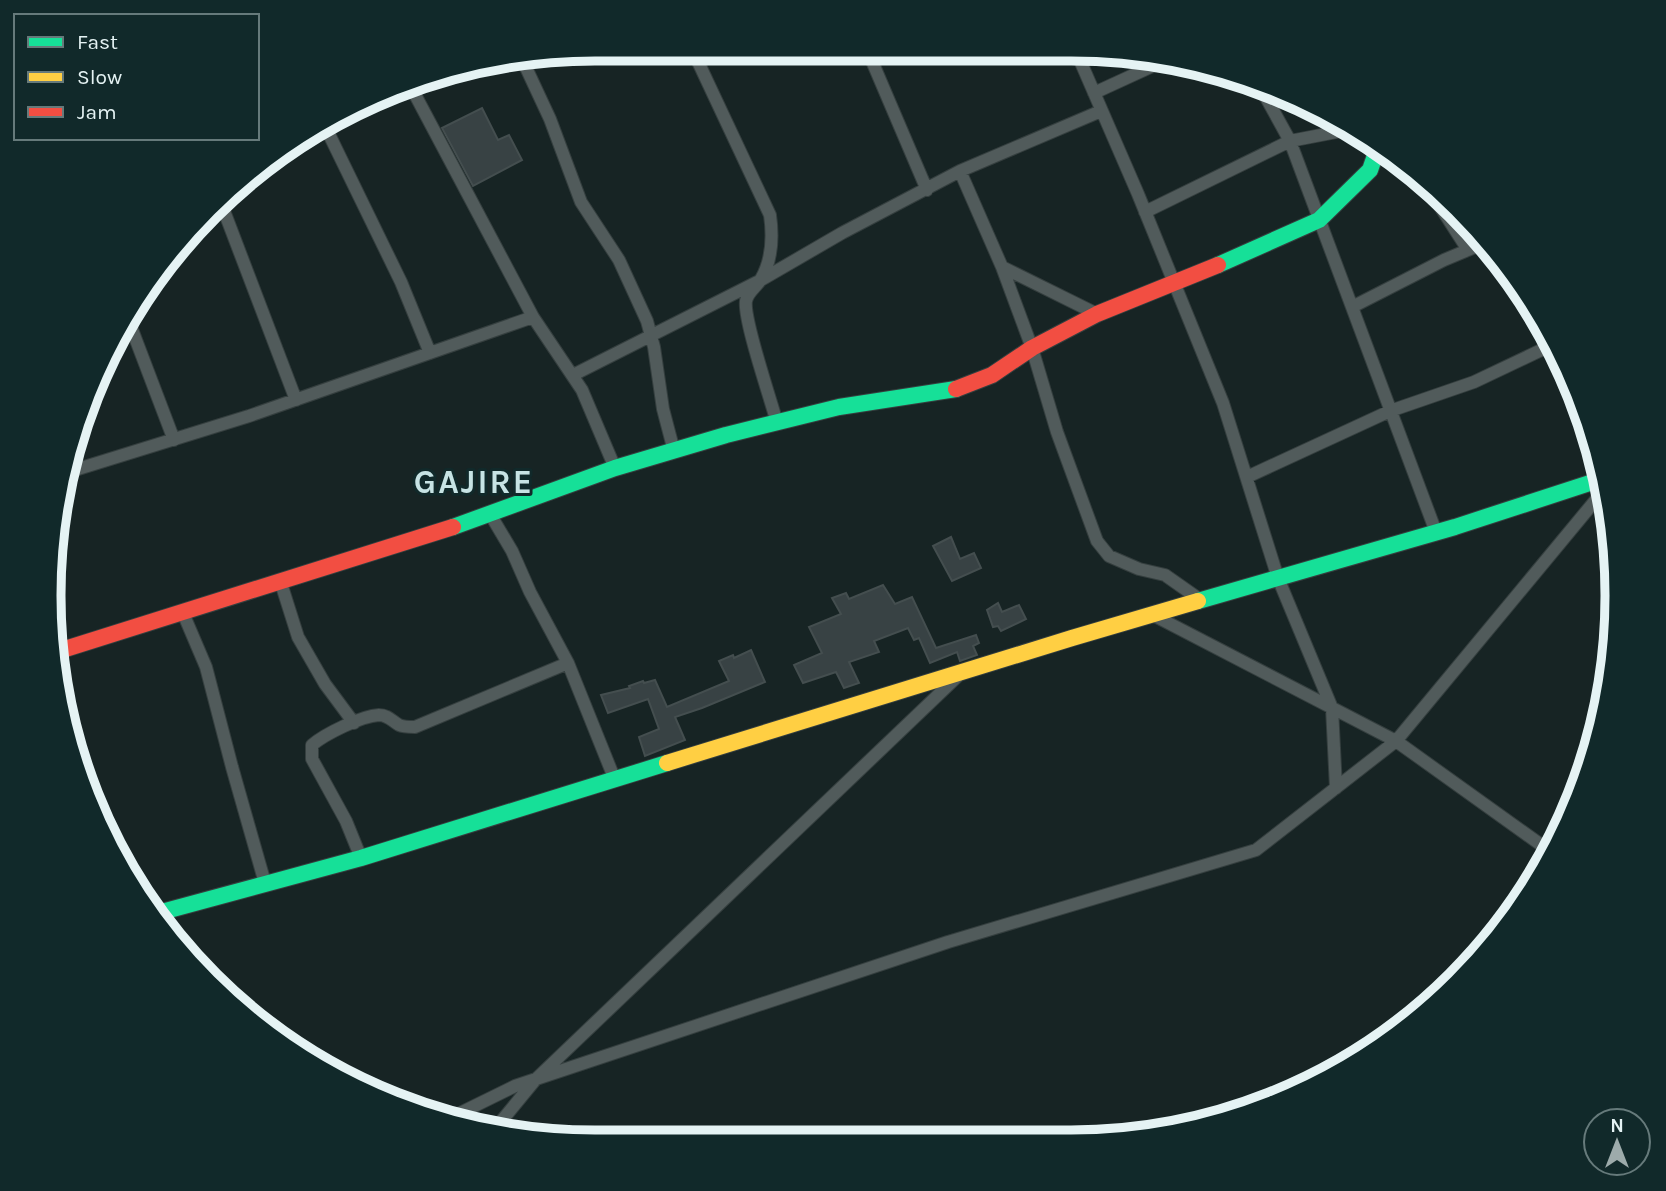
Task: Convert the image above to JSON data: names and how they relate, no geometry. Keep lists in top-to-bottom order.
{
  "districts": ["GAJIRE"],
  "legend": ["Fast", "Slow", "Jam"],
  "north": "top"
}
